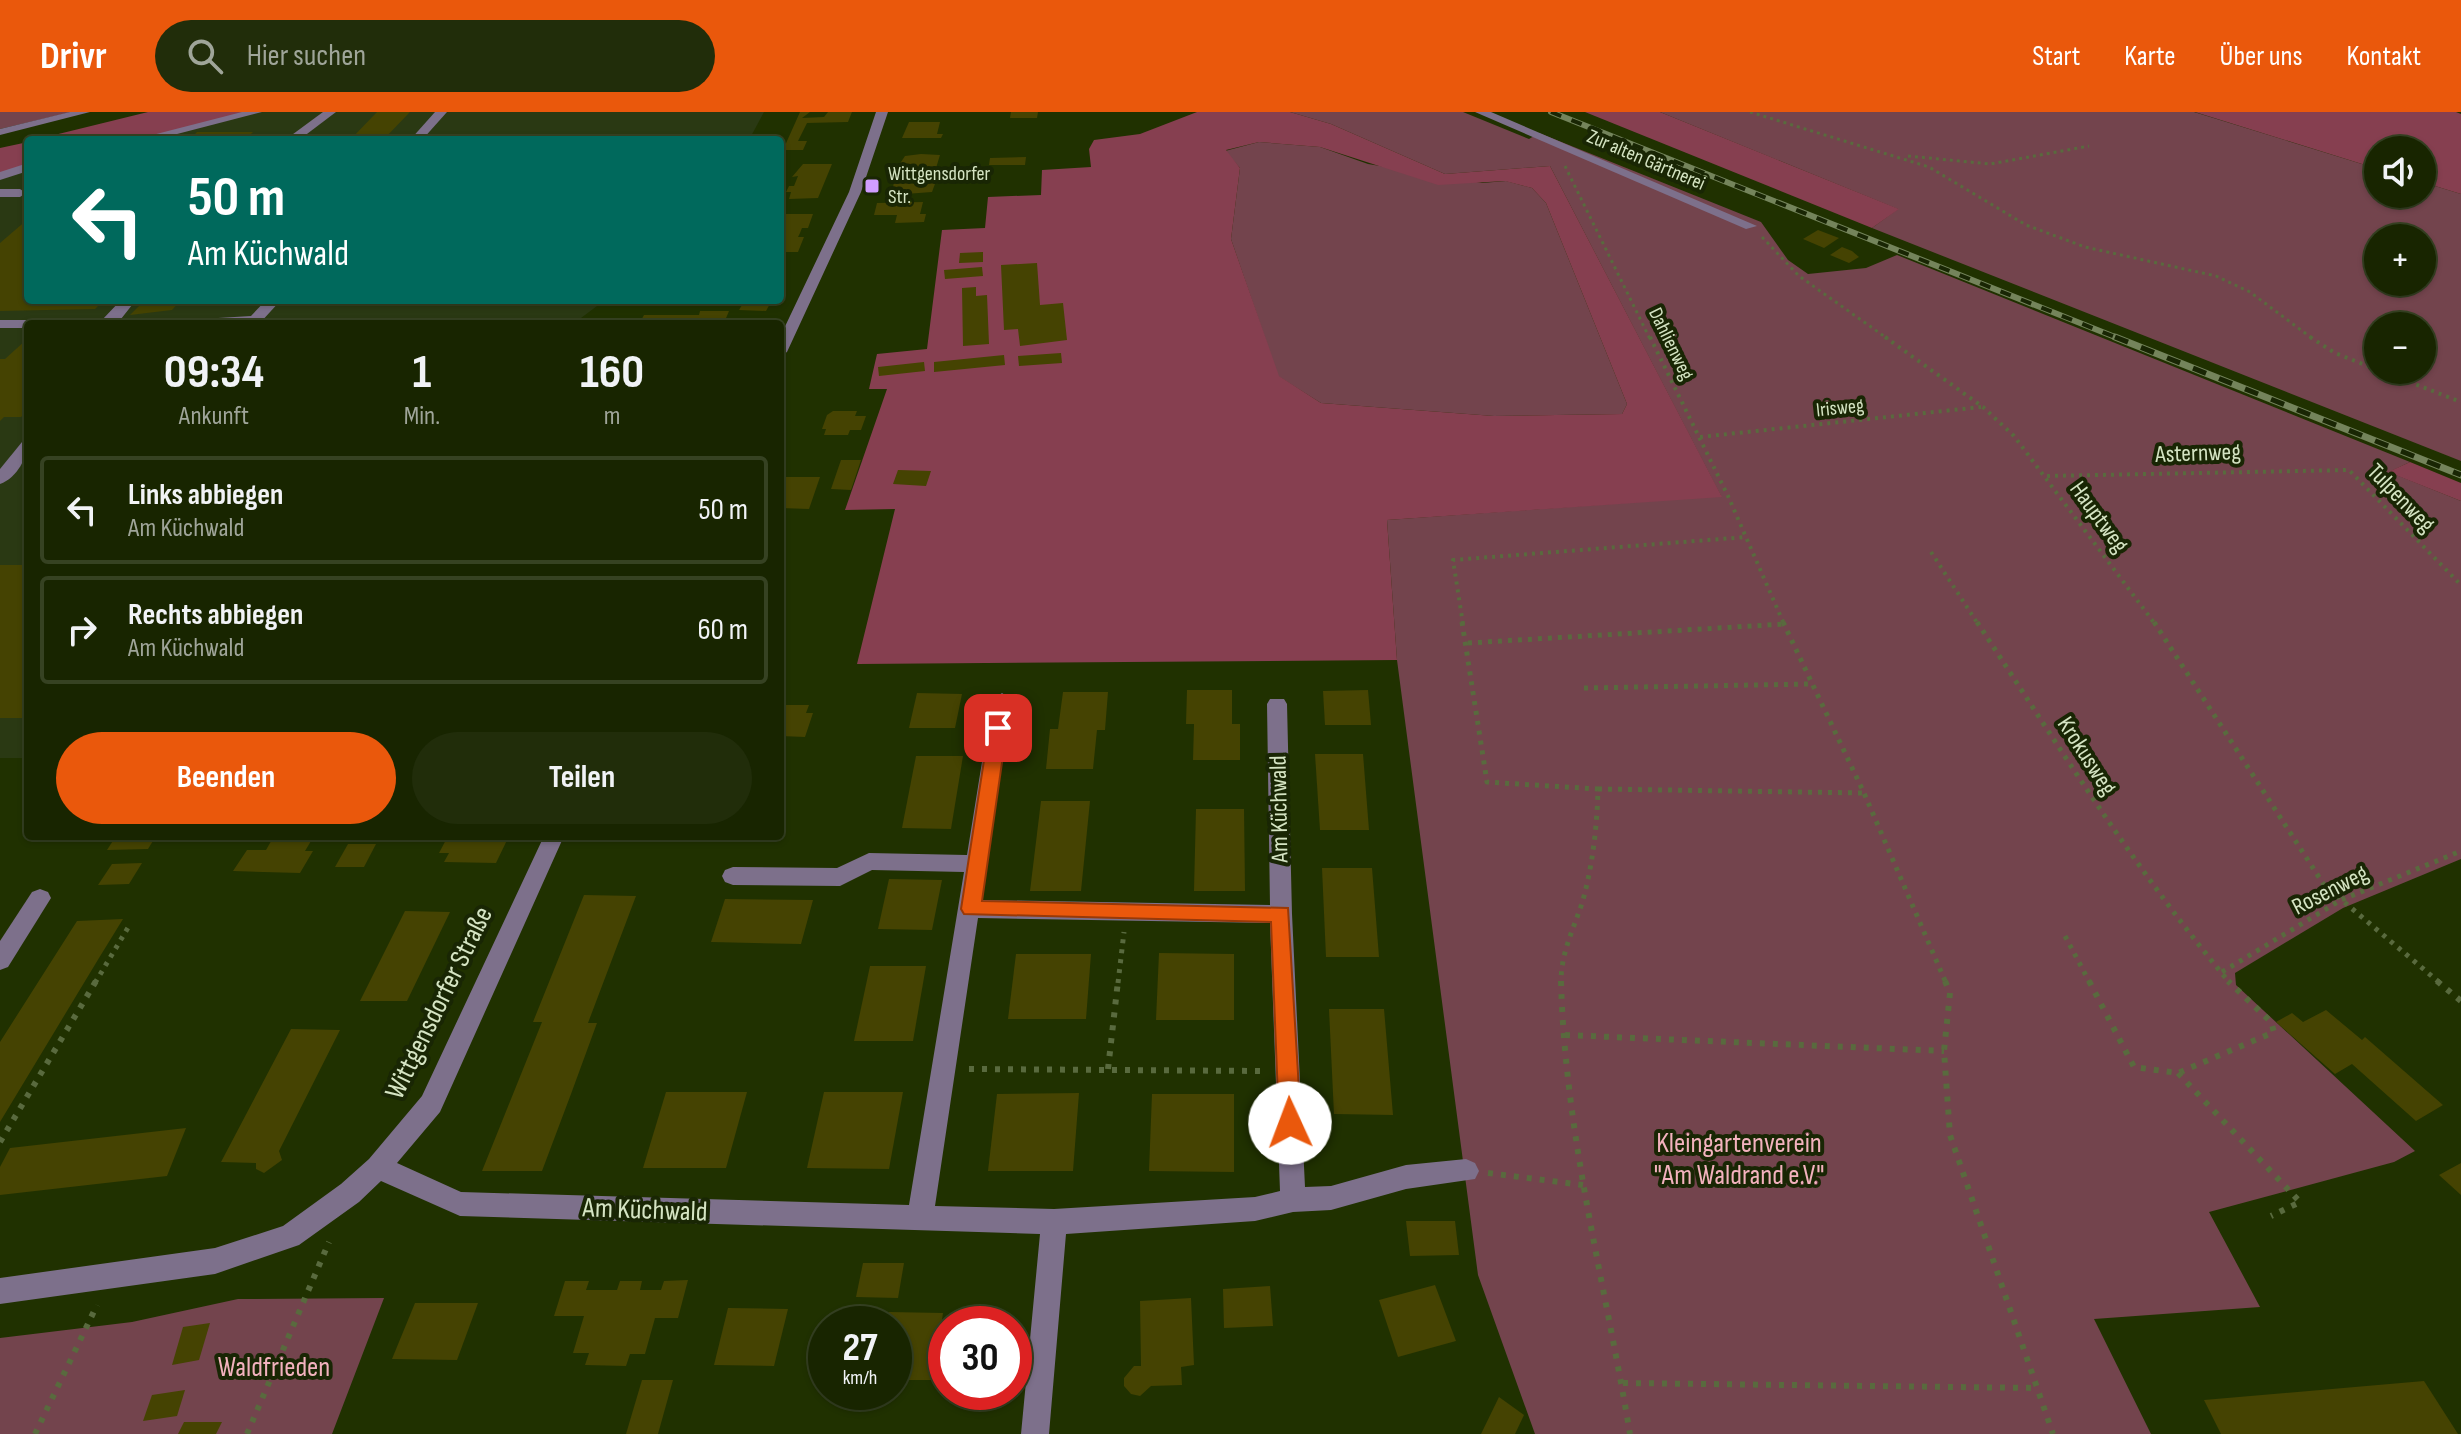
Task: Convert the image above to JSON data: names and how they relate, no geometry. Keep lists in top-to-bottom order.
{
  "streets": {
    "street": ["Zur alten Gärtnerei", "Am Küchwald", "Wittgensdorfer Straße"],
    "path": [
      "Dahlienweg",
      "Irisweg",
      "Asternweg",
      "Tulpenweg",
      "Hauptweg",
      "Krokusweg",
      "Rosenweg"
    ]
  },
  "crossings": [
    ["Zur alten Gärtnerei", "Hauptweg"],
    ["Dahlienweg", "Irisweg"],
    ["Irisweg", "Hauptweg"],
    ["Asternweg", "Tulpenweg"],
    ["Asternweg", "Hauptweg"],
    ["Hauptweg", "Rosenweg"],
    ["Krokusweg", "Rosenweg"],
    ["Am Küchwald", "Wittgensdorfer Straße"]
  ],
  "parks": ["Kleingartenverein \"Am Waldrand e.V.\"", "Waldfrieden"],
  "places": {
    "transit": ["Wittgensdorfer Str."]
  },
  "page": {
    "header": "Drivr",
    "search": "Hier suchen",
    "nav": [
      "Start",
      "Karte",
      "Über uns",
      "Kontakt"
    ],
    "map_buttons": ["+", "−"],
    "turn": ["50 m", "Am Küchwald"],
    "eta": [
      "09:34",
      "Ankunft",
      "1",
      "Min.",
      "160",
      "m"
    ],
    "list": [
      {
        "name": "Links abbiegen",
        "note": "Am Küchwald",
        "value": "50 m"
      },
      {
        "name": "Rechts abbiegen",
        "note": "Am Küchwald",
        "value": "60 m"
      }
    ],
    "buttons": ["Beenden", "Teilen"],
    "speed": "27 km/h",
    "limit": "30"
  }
}
